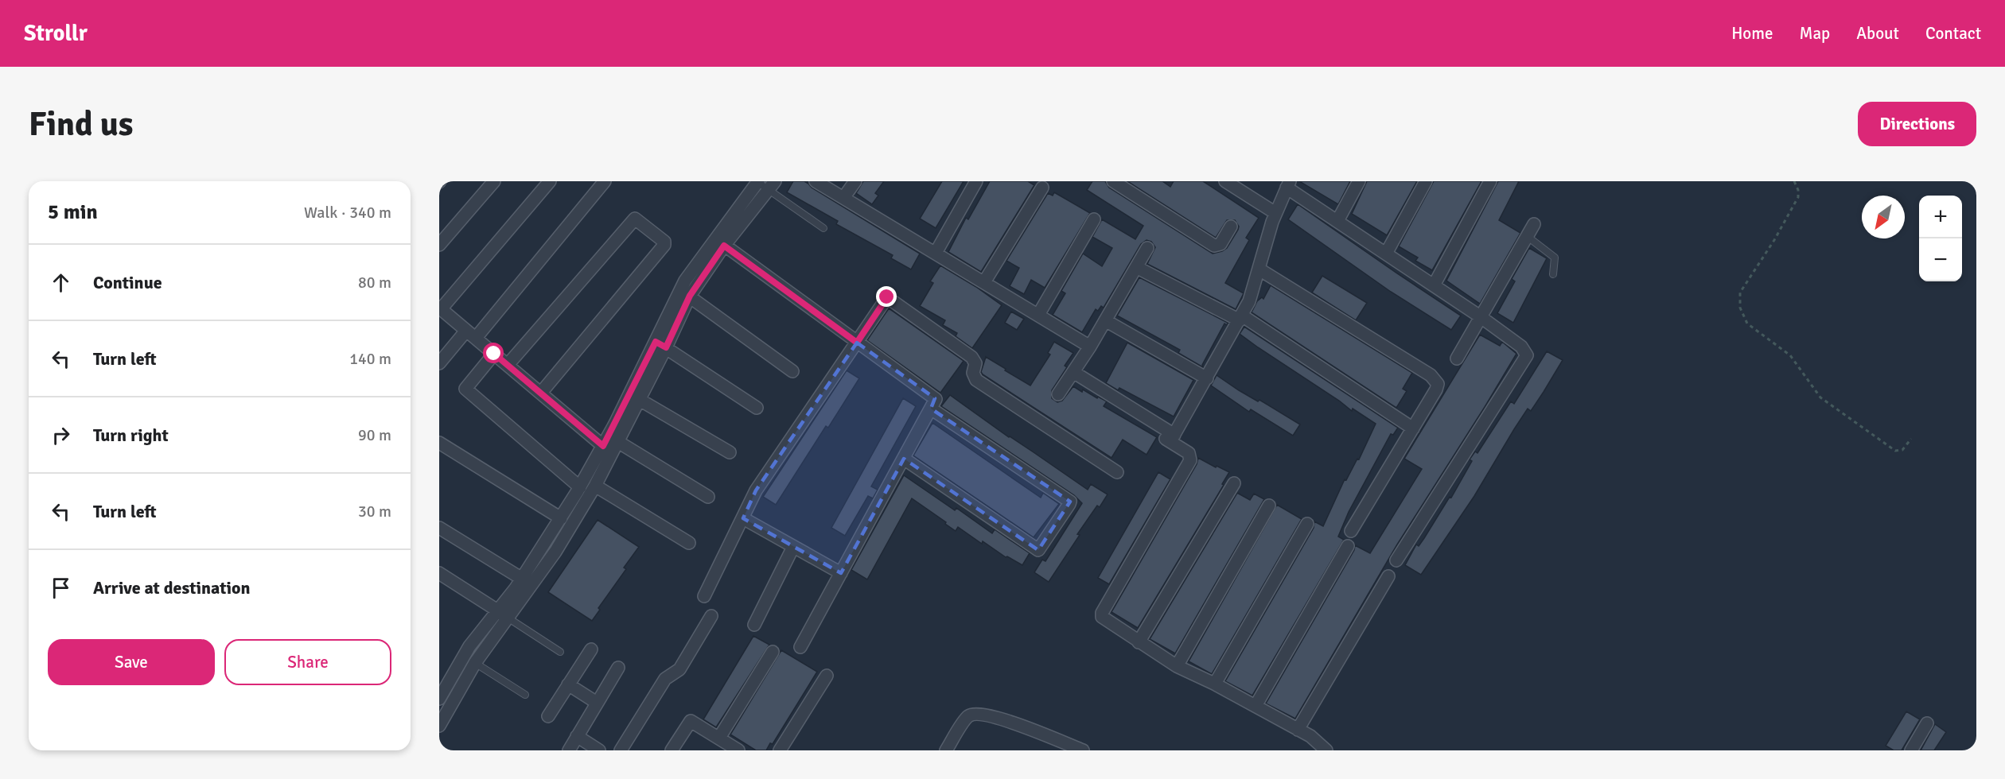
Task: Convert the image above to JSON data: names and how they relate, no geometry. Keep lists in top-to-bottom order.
{
  "north": "bottom left",
  "page": {
    "header": "Strollr",
    "nav": [
      "Home",
      "Map",
      "About",
      "Contact"
    ],
    "buttons": [
      "Directions",
      ["Save", "Share"]
    ],
    "title": "Find us",
    "heading": ["5 min", "Walk · 340 m"],
    "map_buttons": ["+", "−"],
    "list": [
      ["Continue", "80 m"],
      ["Turn left", "140 m"],
      ["Turn right", "90 m"],
      ["Turn left", "30 m"],
      "Arrive at destination"
    ]
  }
}
